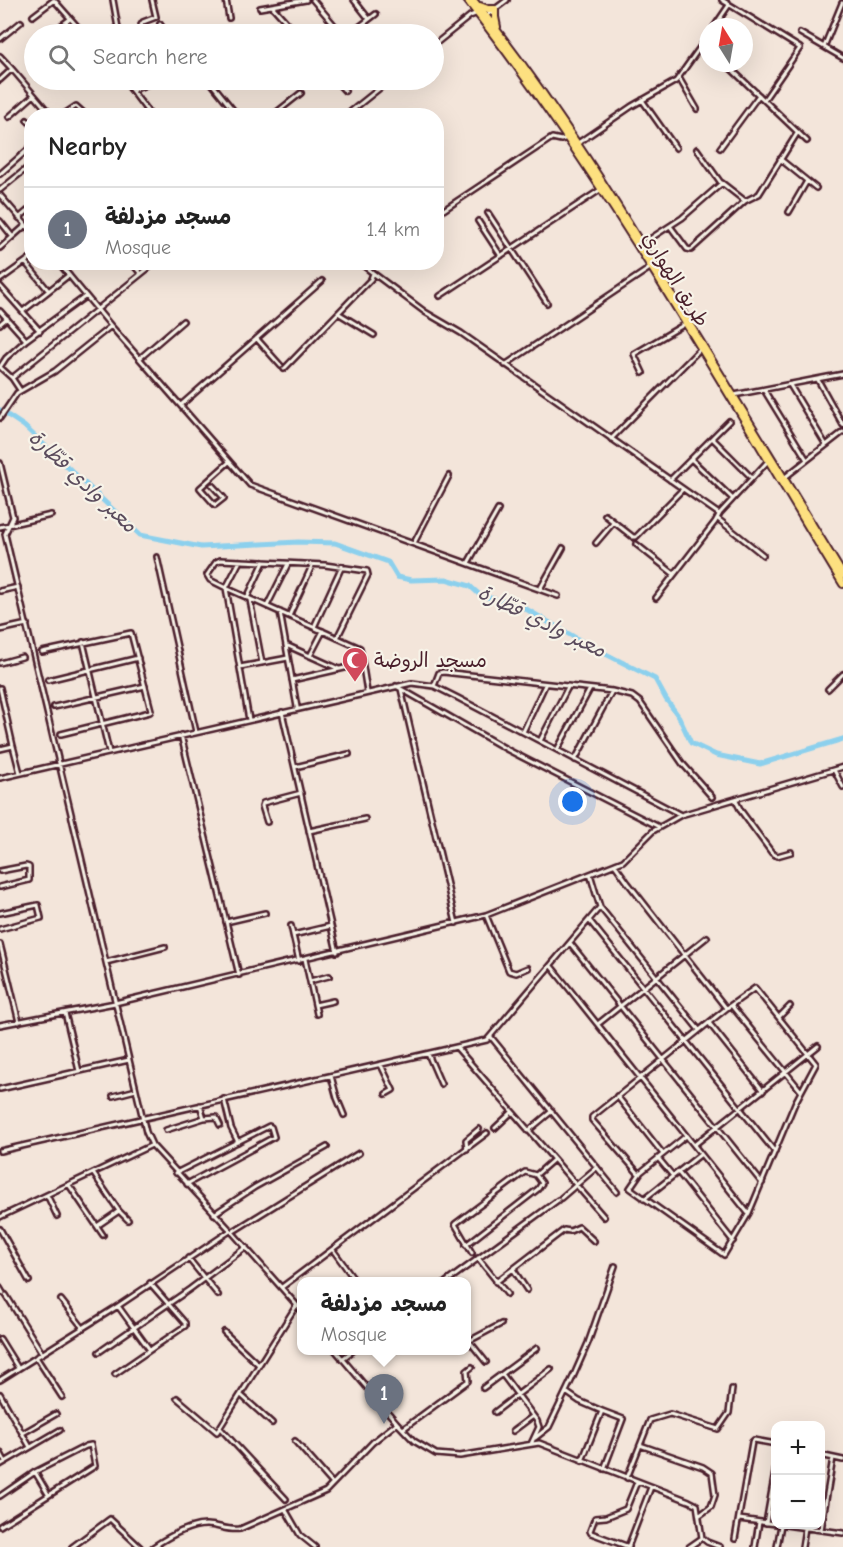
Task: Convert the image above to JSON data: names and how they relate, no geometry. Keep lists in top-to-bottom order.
{
  "streets": {
    "highway": ["طريق الهواري"]
  },
  "water": ["معبر وادي قطّارة"],
  "places": {
    "mosque": ["مسجد الروضة"]
  },
  "north": "top",
  "page": {
    "search": "Search here",
    "heading": "Nearby",
    "list": [
      {
        "mark": "1",
        "name": "مسجد مزدلفة",
        "note": "Mosque",
        "value": "1.4 km"
      }
    ],
    "popup": ["مسجد مزدلفة", "Mosque"],
    "pins": "1",
    "map_buttons": ["+", "−"]
  }
}
